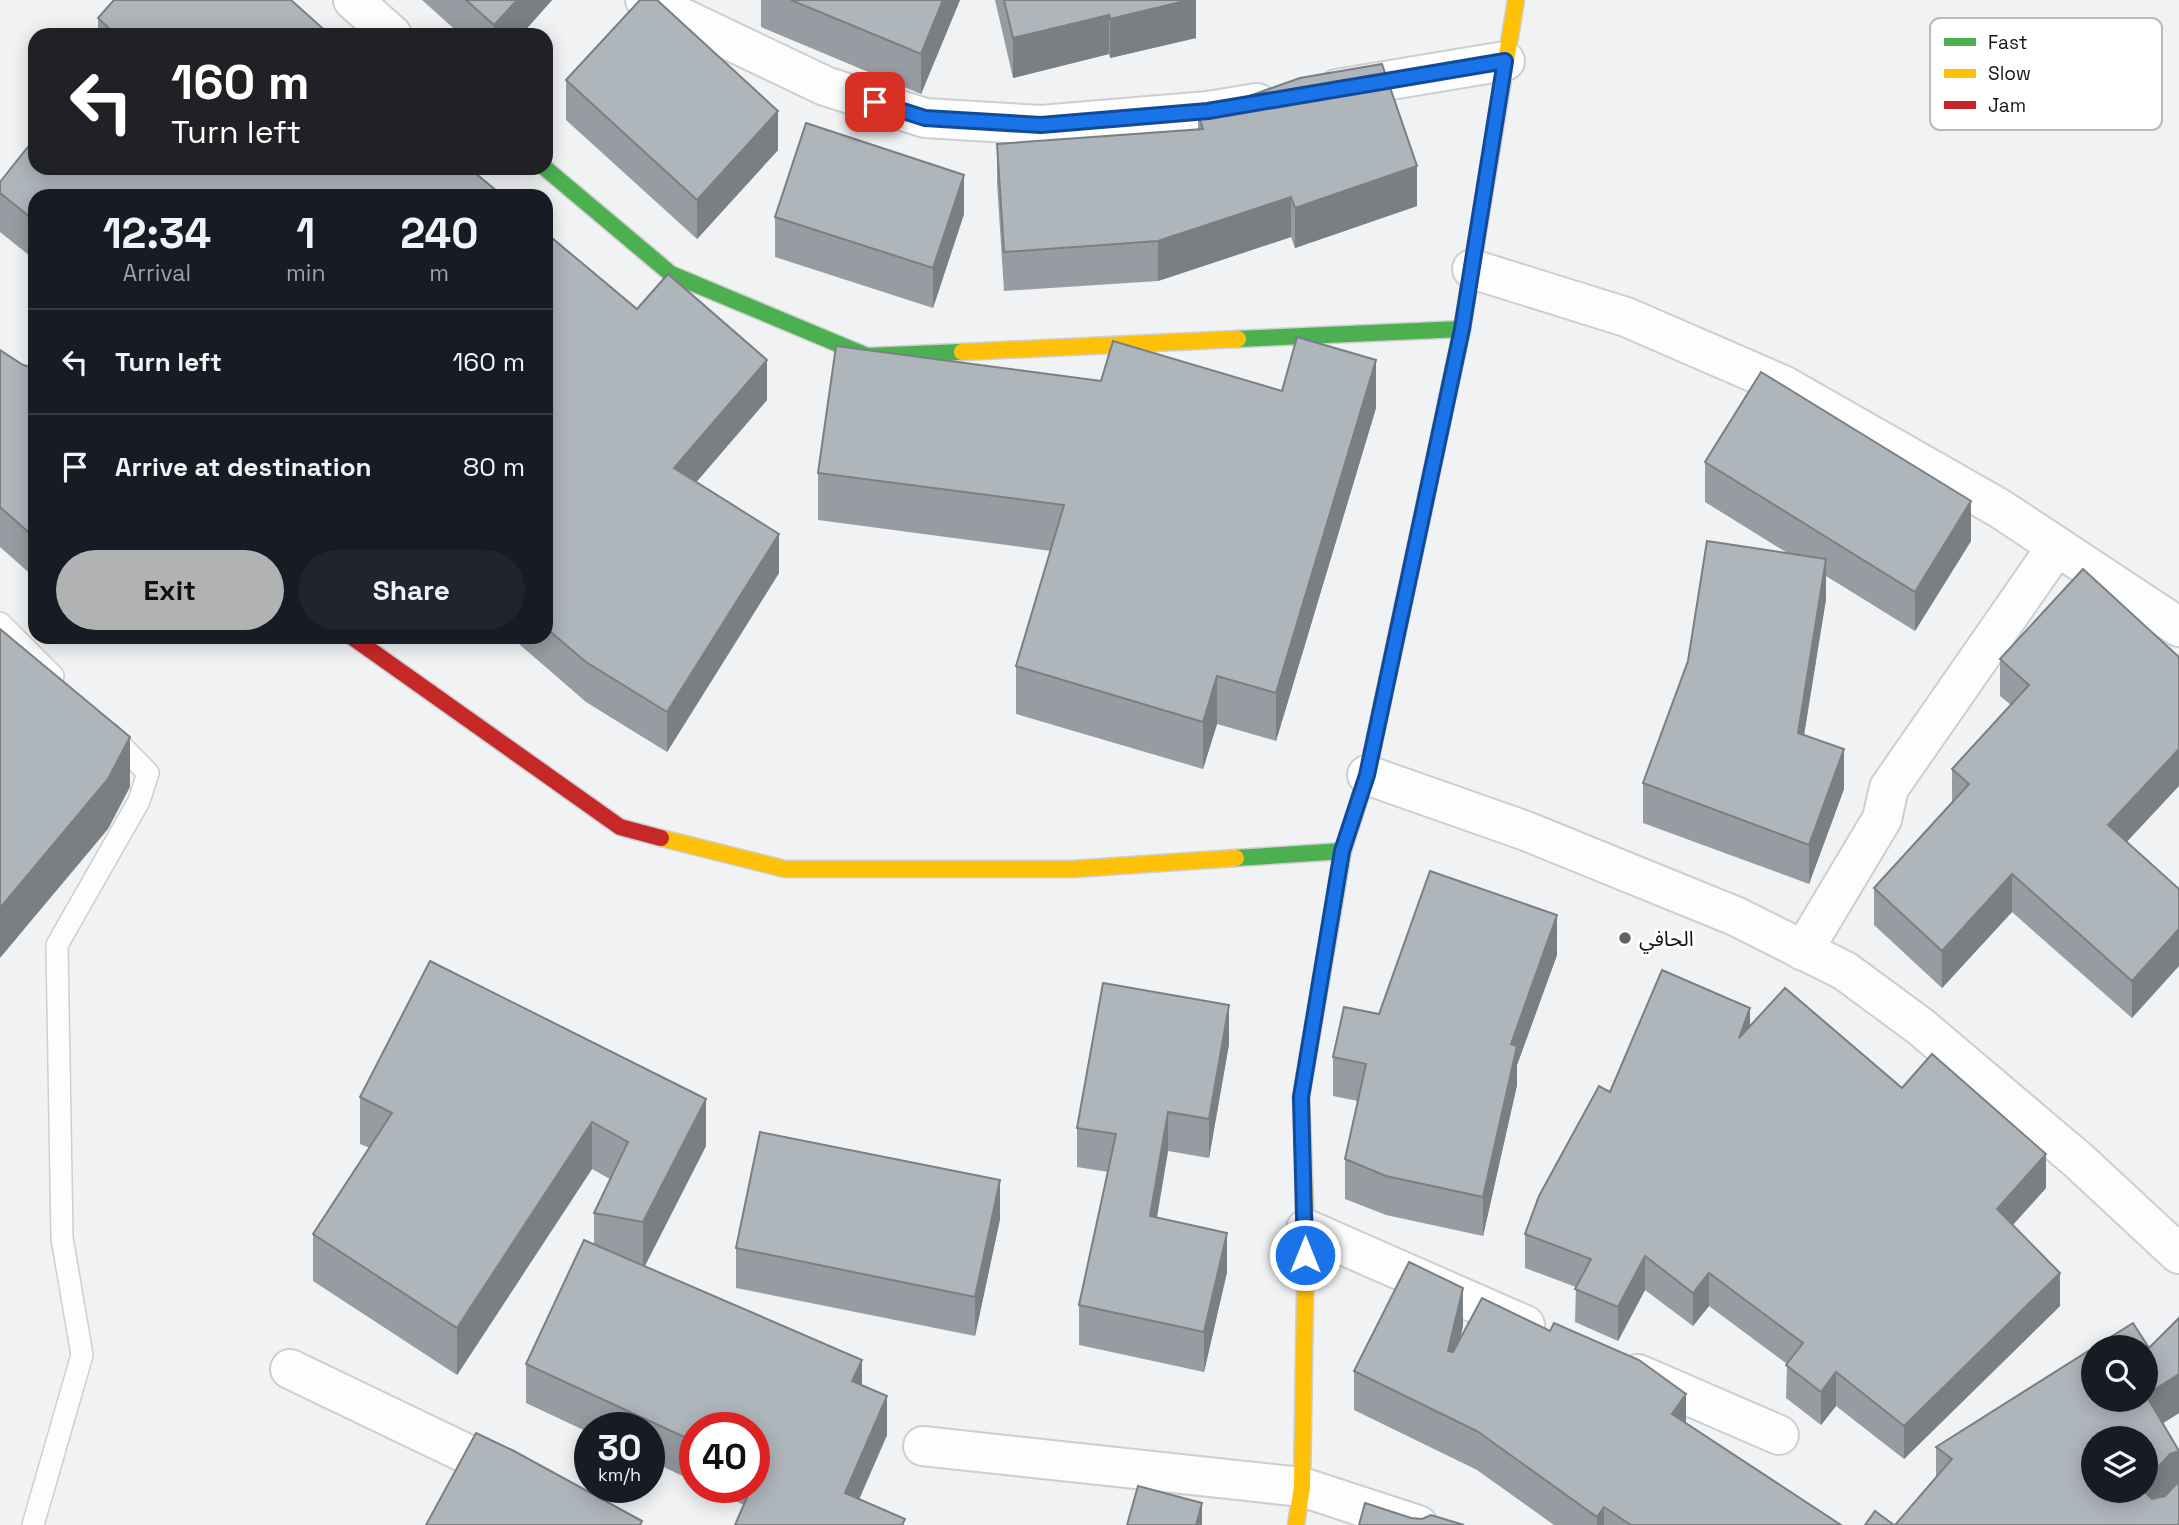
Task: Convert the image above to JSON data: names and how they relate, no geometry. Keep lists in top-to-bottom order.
{
  "places": ["الحافي"],
  "legend": ["Fast", "Slow", "Jam"],
  "page": {
    "turn": ["160 m", "Turn left"],
    "eta": [
      "12:34",
      "Arrival",
      "1",
      "min",
      "240",
      "m"
    ],
    "list": [
      {
        "name": "Turn left",
        "value": "160 m"
      },
      {
        "name": "Arrive at destination",
        "value": "80 m"
      }
    ],
    "buttons": ["Exit", "Share"],
    "speed": "30 km/h",
    "limit": "40"
  }
}
